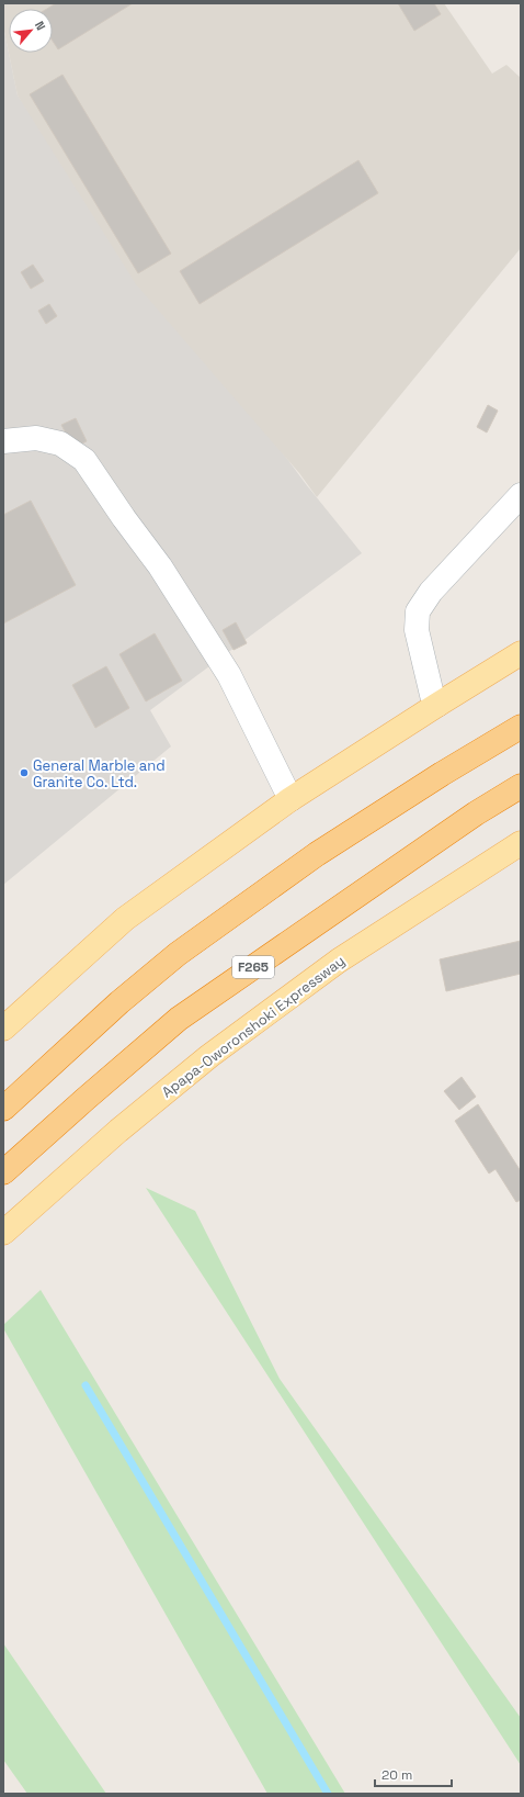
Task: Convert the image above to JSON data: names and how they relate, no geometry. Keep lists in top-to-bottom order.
{
  "streets": {
    "highway": ["F265"],
    "main road": ["Apapa-Oworonshoki Expressway"]
  },
  "places": ["General Marble and Granite Co. Ltd."],
  "scale_bar": "20 m",
  "north": "top right"
}
